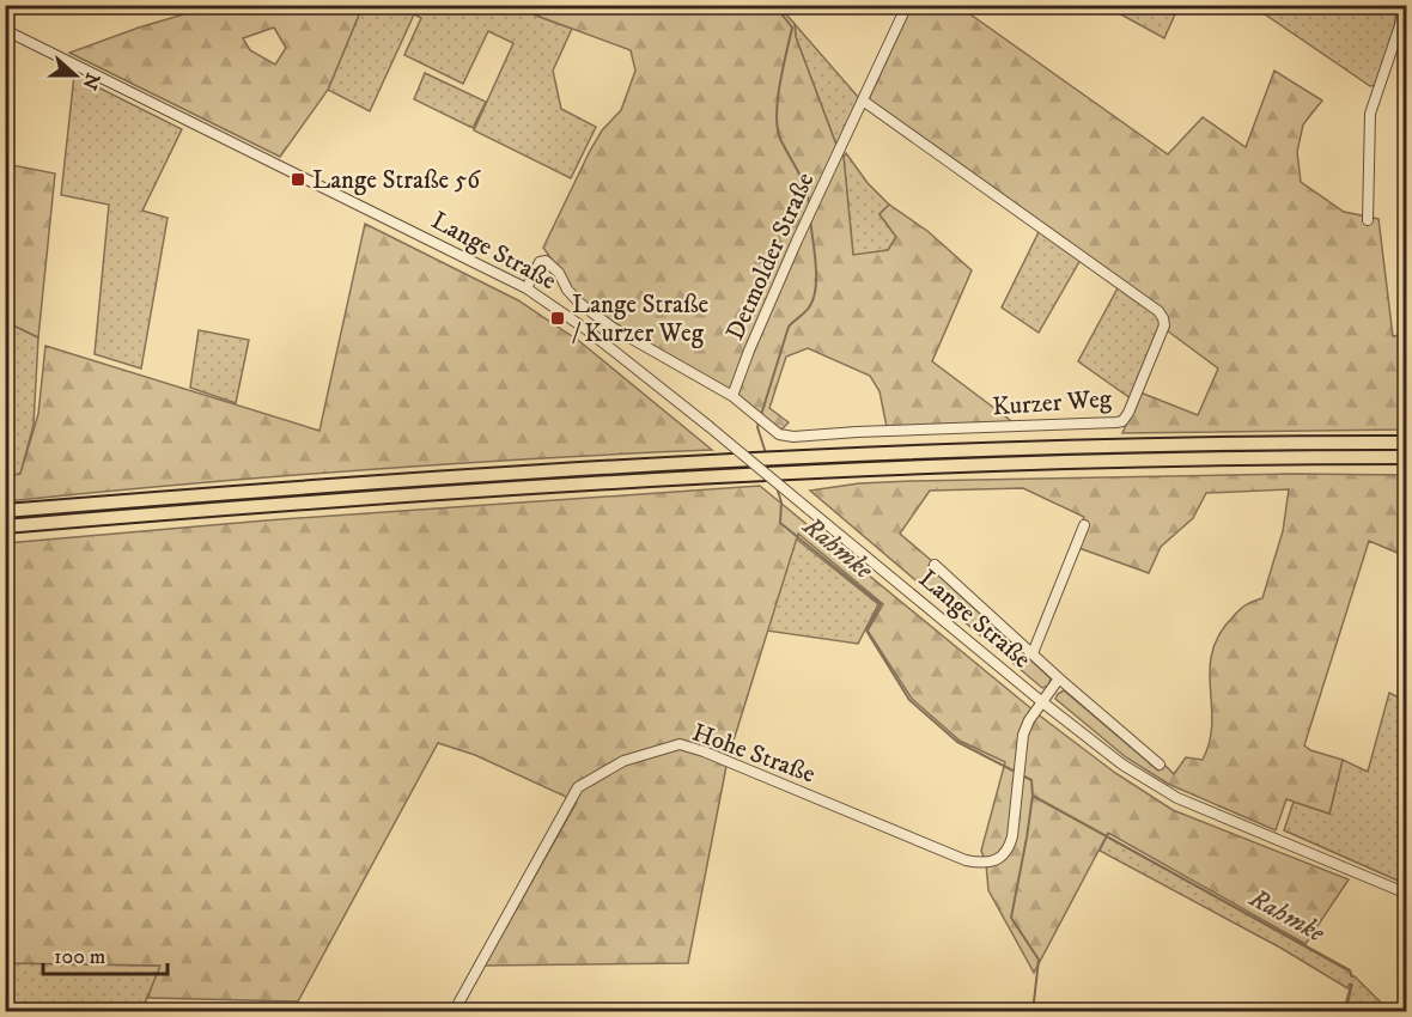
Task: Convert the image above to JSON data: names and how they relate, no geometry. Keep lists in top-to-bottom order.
{
  "streets": {
    "street": [
      "Lange Straße",
      "Detmolder Straße",
      "Kurzer Weg",
      "Hohe Straße"
    ]
  },
  "crossings": [
    ["Lange Straße", "Hohe Straße"],
    ["Detmolder Straße", "Kurzer Weg"]
  ],
  "water": ["Rahmke"],
  "places": {
    "transit": ["Lange Straße 56", "Lange Straße / Kurzer Weg"]
  },
  "scale_bar": "100 m",
  "north": "right"
}
